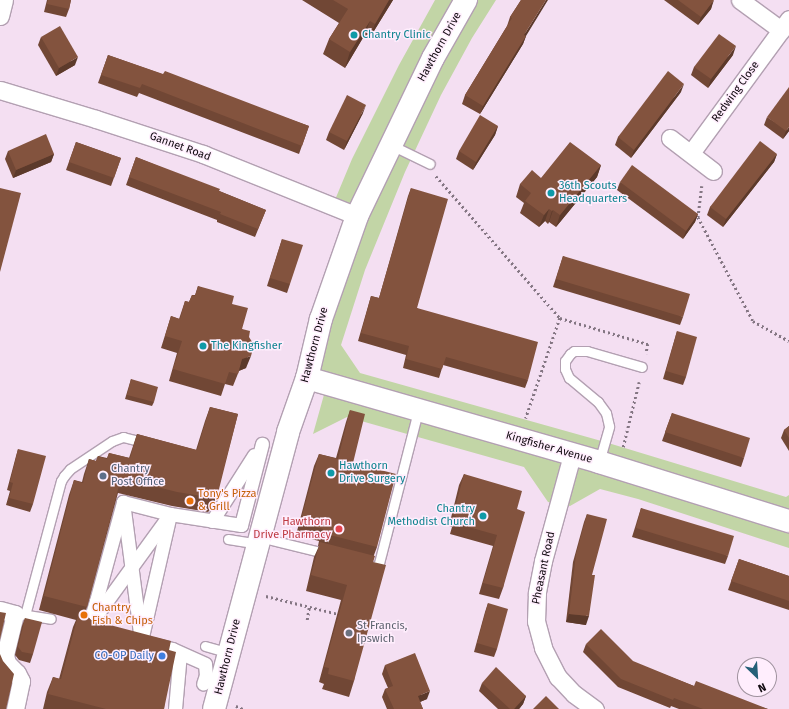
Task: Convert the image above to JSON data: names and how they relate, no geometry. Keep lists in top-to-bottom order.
{
  "streets": {
    "street": [
      "Hawthorn Drive",
      "Redwing Close",
      "Gannet Road",
      "Kingfisher Avenue",
      "Pheasant Road"
    ]
  },
  "crossings": [
    ["Hawthorn Drive", "Gannet Road"],
    ["Hawthorn Drive", "Kingfisher Avenue"],
    ["Kingfisher Avenue", "Pheasant Road"]
  ],
  "places": [
    "Chantry Clinic",
    "36th Scouts Headquarters",
    "The Kingfisher",
    "Hawthorn Drive Surgery",
    "Chantry Post Office",
    "Tony's Pizza & Grill",
    "Chantry Methodist Church",
    "Hawthorn Drive Pharmacy",
    "Chantry Fish & Chips",
    "St Francis, Ipswich",
    "CO-OP Daily"
  ],
  "north": "bottom right"
}
